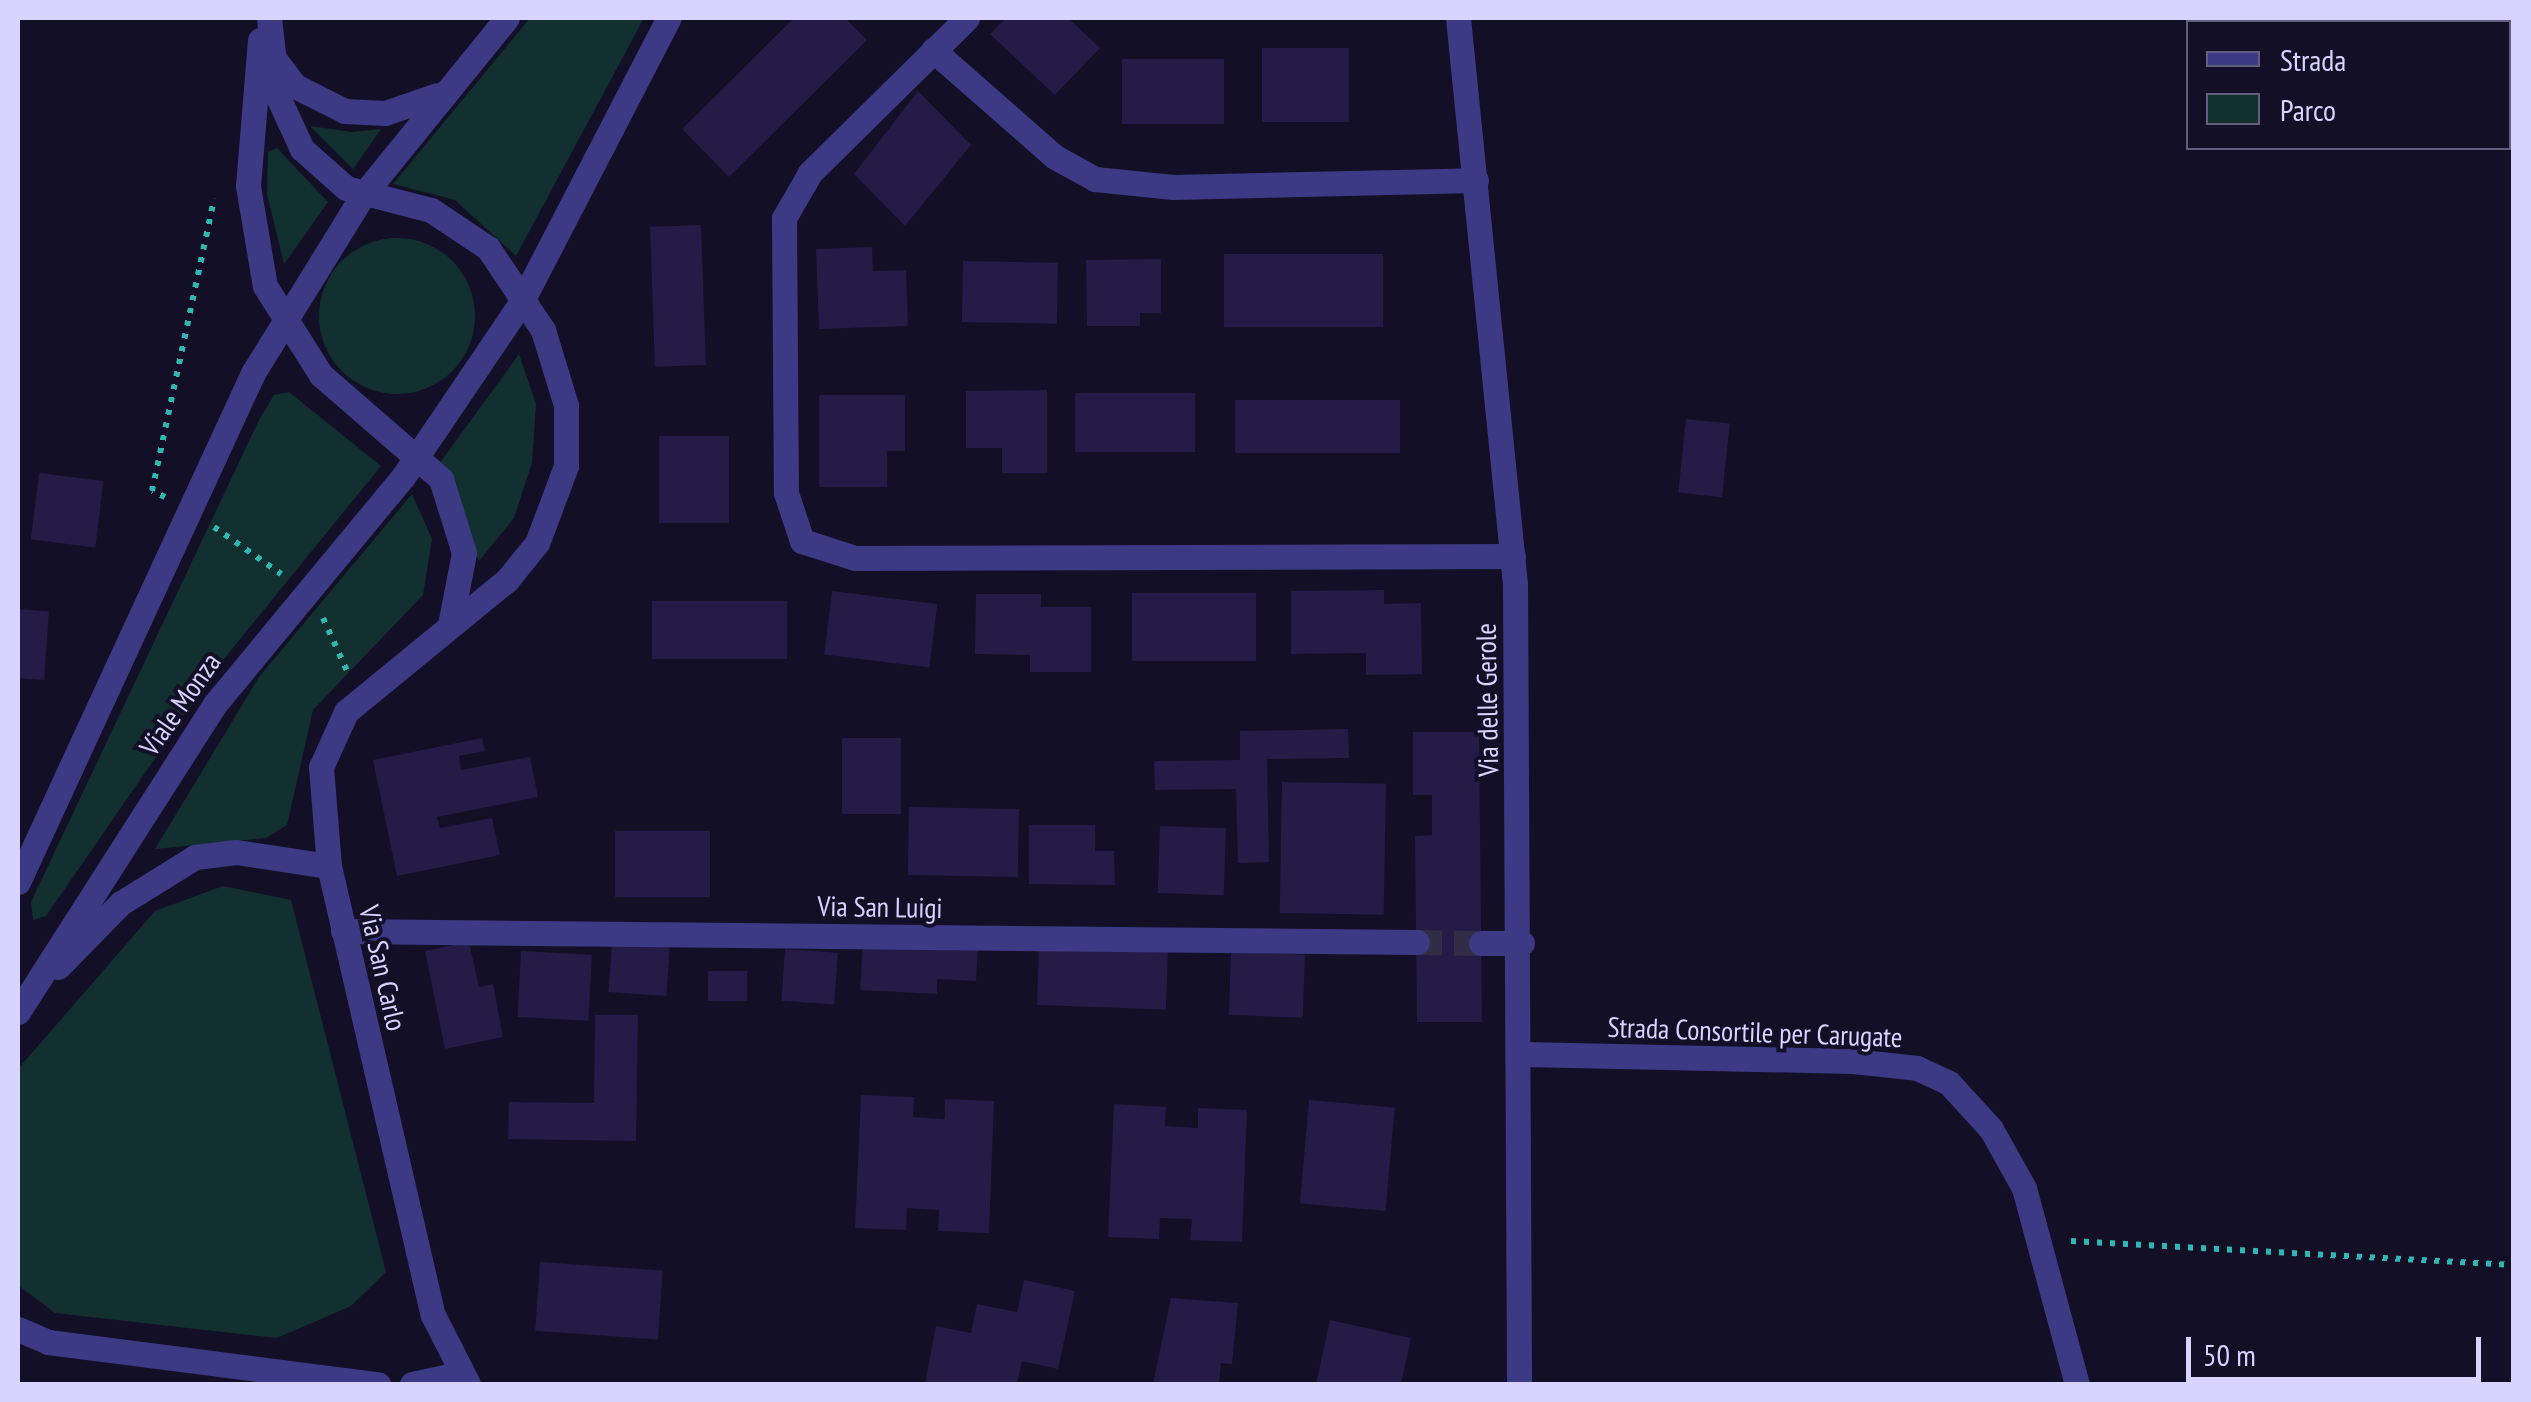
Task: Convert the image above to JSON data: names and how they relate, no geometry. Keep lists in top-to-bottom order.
{
  "streets": {
    "street": [
      "Via delle Gerole",
      "Viale Monza",
      "Via San Luigi",
      "Via San Carlo",
      "Strada Consortile per Carugate"
    ]
  },
  "crossings": [
    ["Via delle Gerole", "Strada Consortile per Carugate"],
    ["Viale Monza", "Via San Carlo"],
    ["Via San Luigi", "Via San Carlo"]
  ],
  "legend": ["Strada", "Parco"],
  "scale_bar": "50 m"
}
